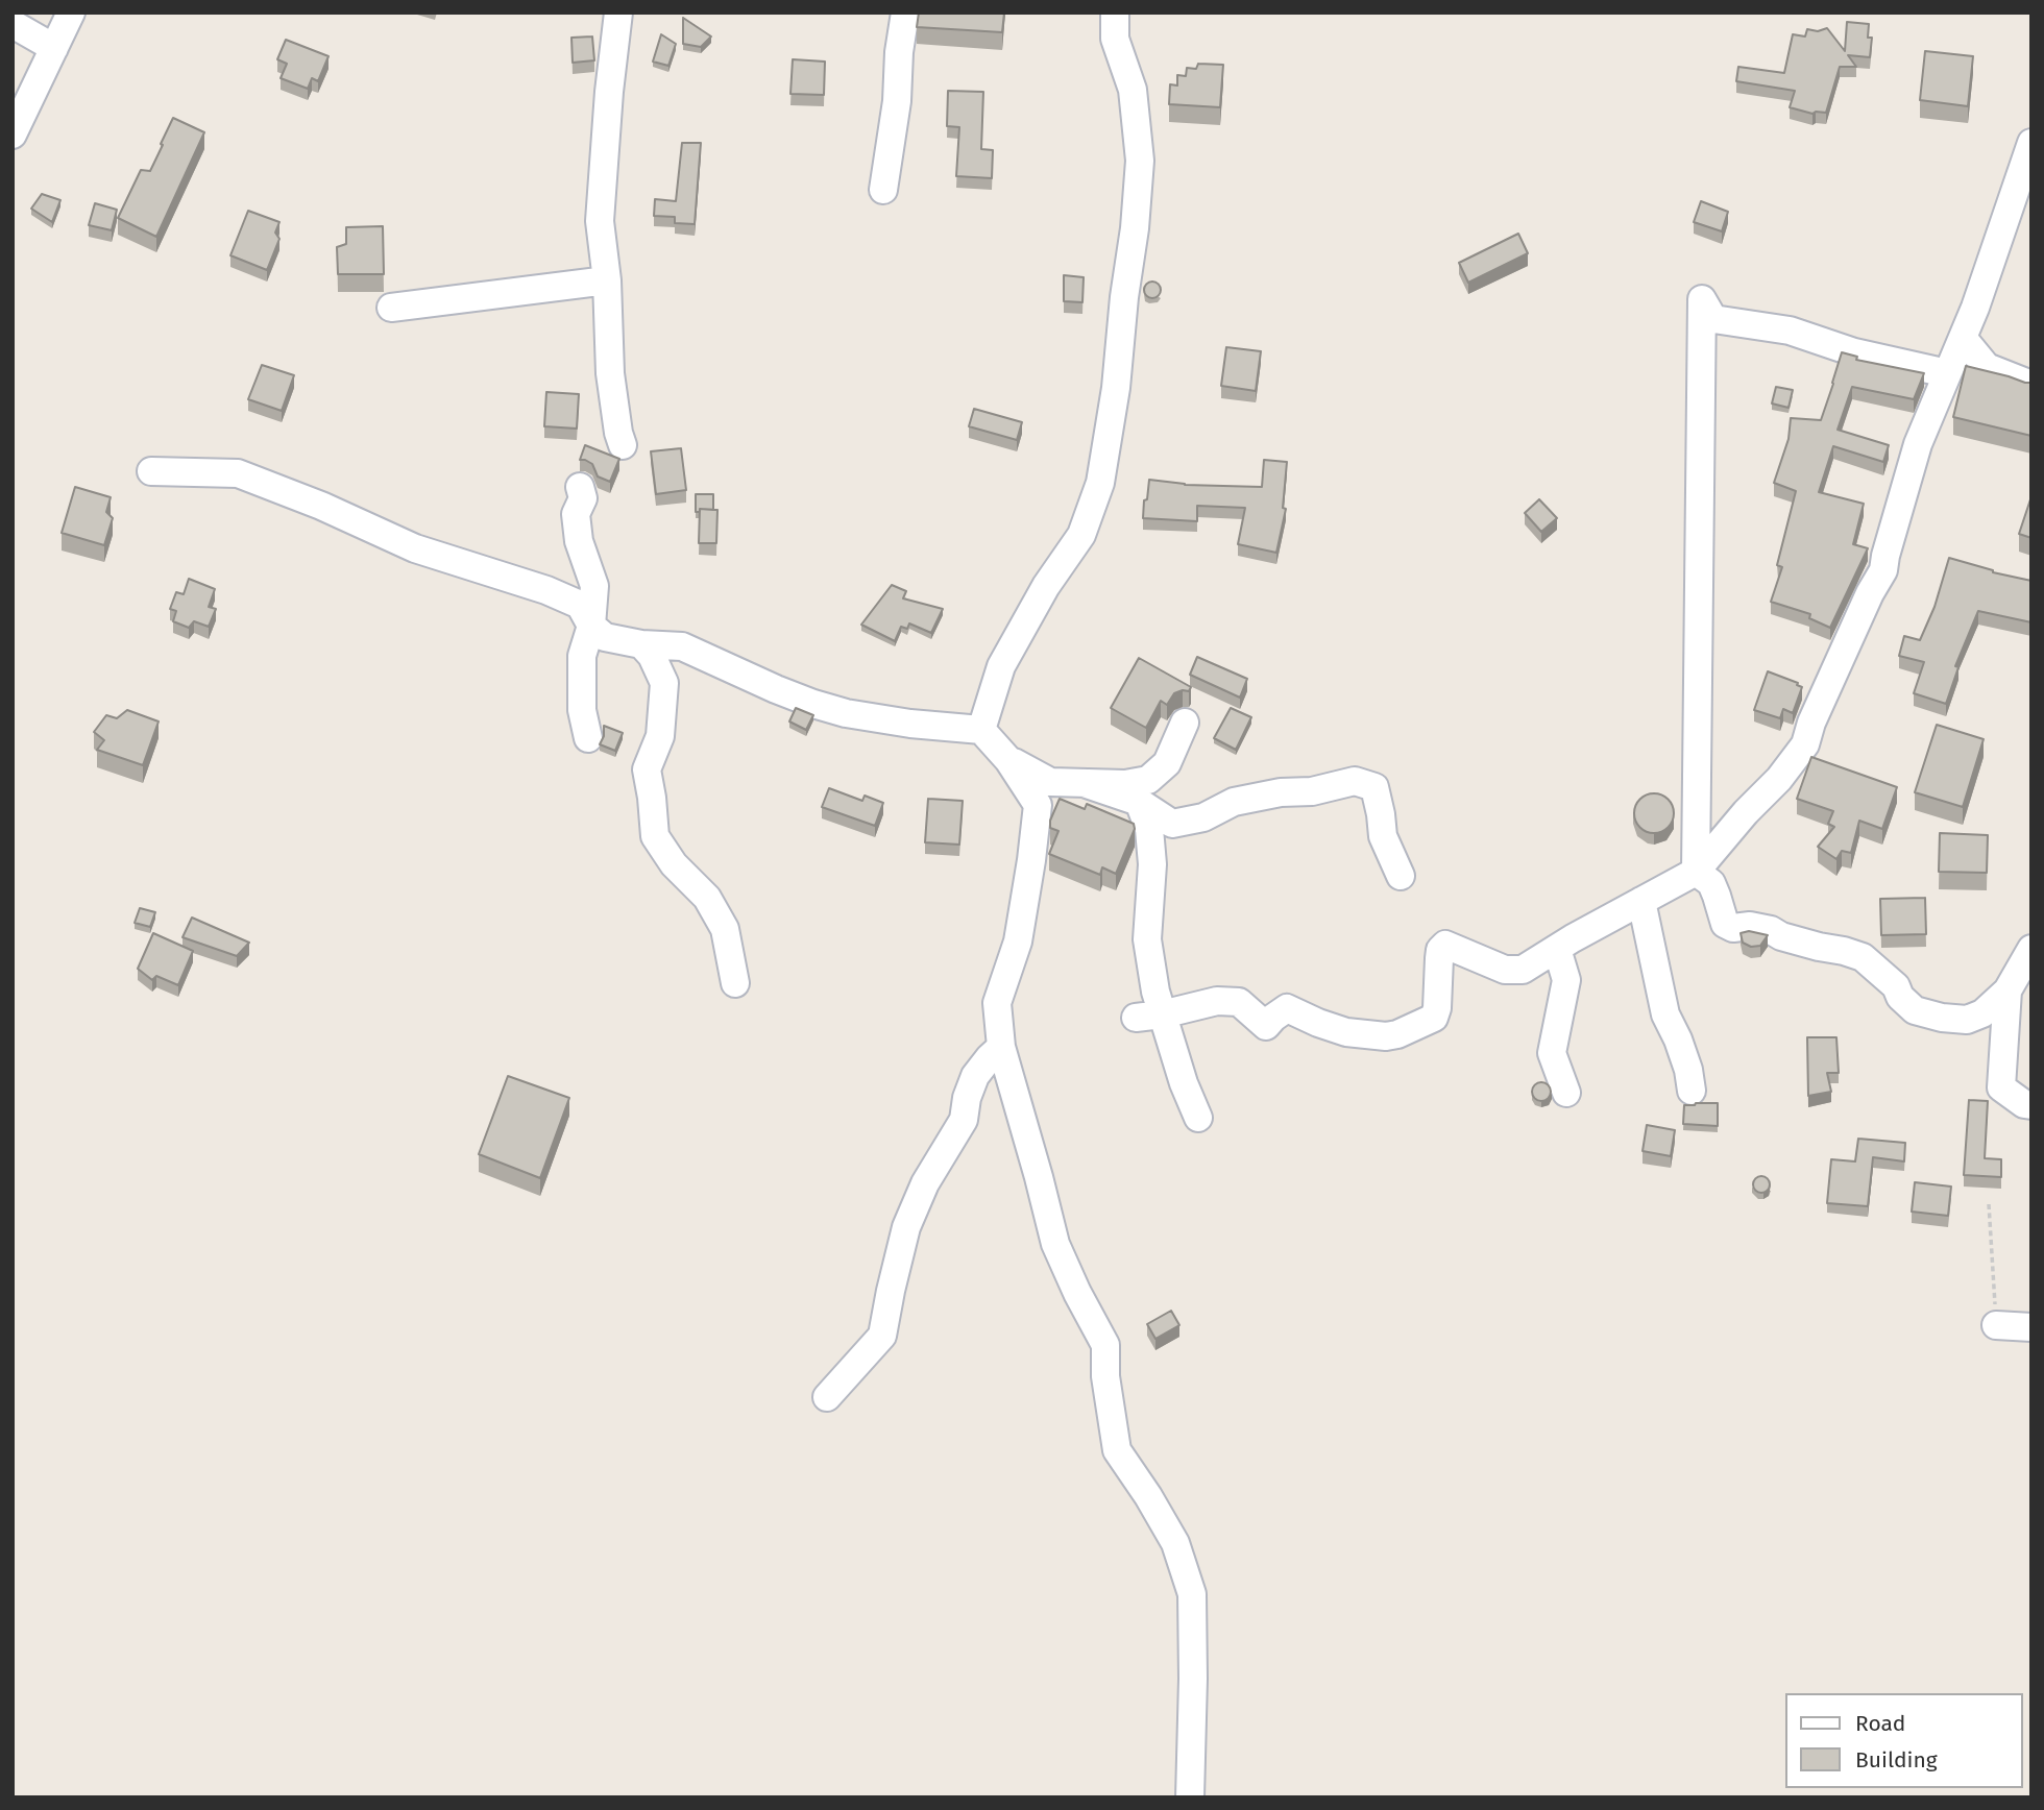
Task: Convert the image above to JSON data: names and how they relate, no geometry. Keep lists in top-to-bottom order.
{
  "legend": ["Road", "Building"]
}
